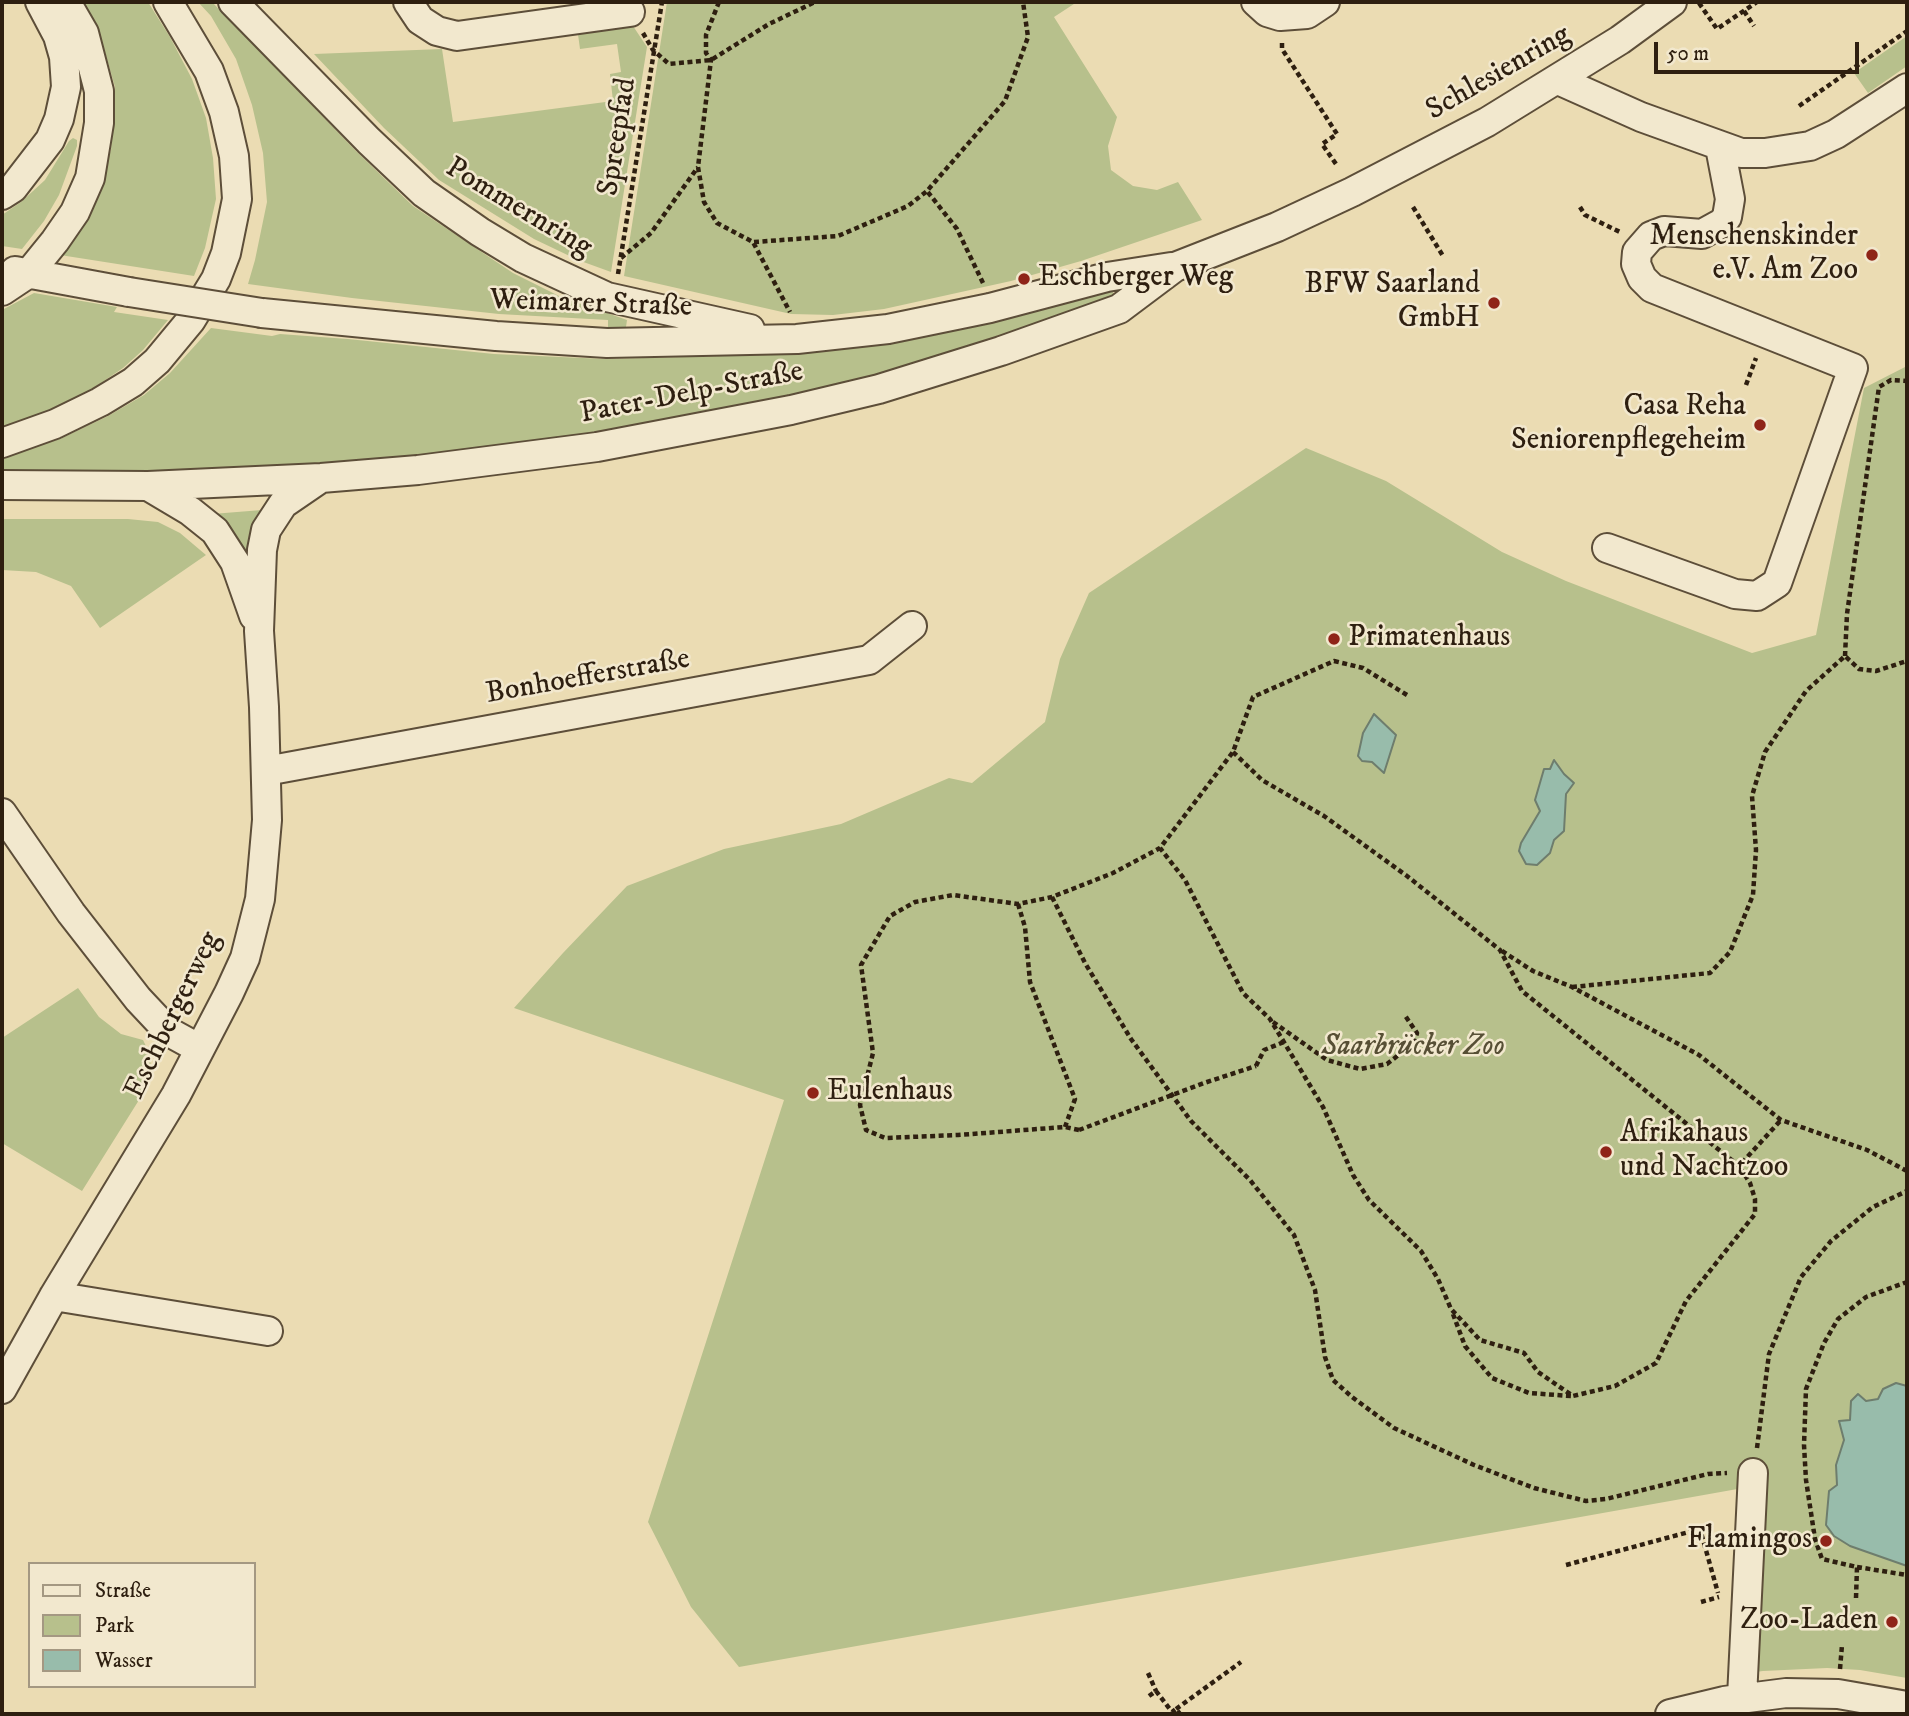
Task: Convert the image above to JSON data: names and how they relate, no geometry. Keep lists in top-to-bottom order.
{
  "streets": {
    "street": [
      "Schlesienring",
      "Pommernring",
      "Weimarer Straße",
      "Pater-Delp-Straße",
      "Bonhoefferstraße",
      "Eschbergerweg"
    ],
    "path": ["Spreepfad"]
  },
  "crossings": [
    ["Schlesienring", "Pater-Delp-Straße"],
    ["Pommernring", "Weimarer Straße"],
    ["Weimarer Straße", "Pater-Delp-Straße"],
    ["Pater-Delp-Straße", "Eschbergerweg"],
    ["Bonhoefferstraße", "Eschbergerweg"]
  ],
  "parks": ["Saarbrücker Zoo"],
  "places": [
    "Menschenskinder e.V. Am Zoo",
    "Eschberger Weg",
    "BFW Saarland GmbH",
    "Casa Reha Seniorenpflegeheim",
    "Primatenhaus",
    "Eulenhaus",
    "Afrikahaus und Nachtzoo",
    "Flamingos",
    "Zoo-Laden"
  ],
  "legend": ["Straße", "Park", "Wasser"],
  "scale_bar": "50 m"
}
